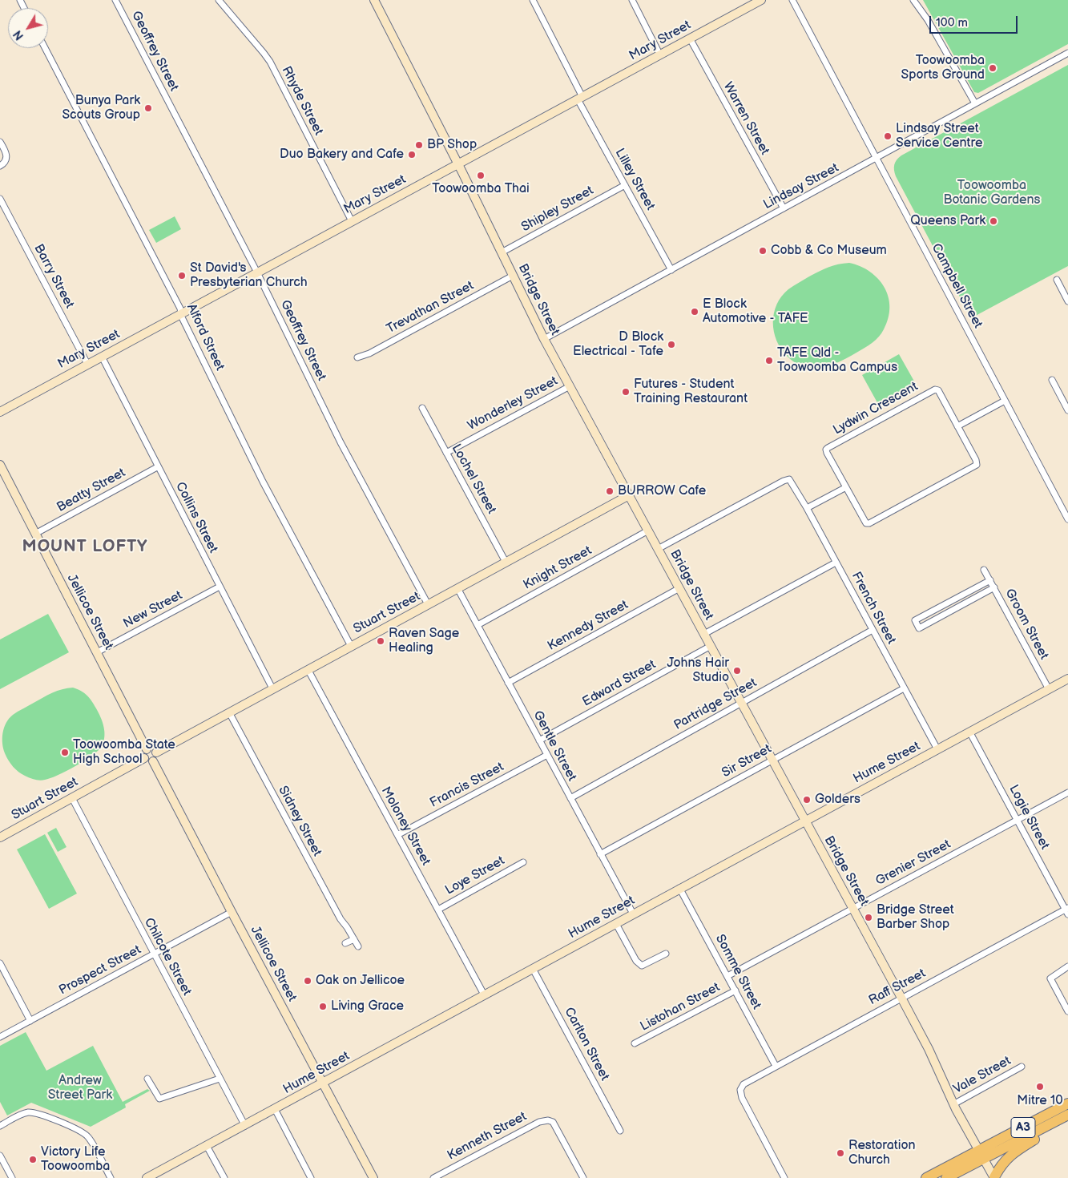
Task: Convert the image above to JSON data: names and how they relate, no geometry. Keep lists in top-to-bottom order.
{
  "streets": {
    "highway": ["A3"],
    "street": [
      "Mary Street",
      "Geoffrey Street",
      "Rhyde Street",
      "Warren Street",
      "Lilley Street",
      "Lindsay Street",
      "Shipley Street",
      "Barry Street",
      "Campbell Street",
      "Bridge Street",
      "Trevathan Street",
      "Alford Street",
      "Wonderley Street",
      "Lydwin Crescent",
      "Lochel Street",
      "Beatty Street",
      "Collins Street",
      "Knight Street",
      "French Street",
      "New Street",
      "Jellicoe Street",
      "Stuart Street",
      "Groom Street",
      "Kennedy Street",
      "Edward Street",
      "Partridge Street",
      "Gentle Street",
      "Sir Street",
      "Hume Street",
      "Francis Street",
      "Logie Street",
      "Sidney Street",
      "Moloney Street",
      "Grenier Street",
      "Loye Street",
      "Chilcote Street",
      "Prospect Street",
      "Somme Street",
      "Raff Street",
      "Listohan Street",
      "Carlton Street",
      "Vale Street",
      "Kenneth Street"
    ]
  },
  "crossings": [
    ["Mary Street", "Geoffrey Street"],
    ["Mary Street", "Rhyde Street"],
    ["Mary Street", "Warren Street"],
    ["Mary Street", "Lilley Street"],
    ["Mary Street", "Barry Street"],
    ["Mary Street", "Bridge Street"],
    ["Mary Street", "Alford Street"],
    ["Mary Street", "Collins Street"],
    ["Geoffrey Street", "Stuart Street"],
    ["Warren Street", "Lindsay Street"],
    ["Lilley Street", "Lindsay Street"],
    ["Lilley Street", "Shipley Street"],
    ["Lindsay Street", "Campbell Street"],
    ["Lindsay Street", "Bridge Street"],
    ["Shipley Street", "Bridge Street"],
    ["Bridge Street", "Trevathan Street"],
    ["Bridge Street", "Wonderley Street"],
    ["Bridge Street", "Knight Street"],
    ["Bridge Street", "French Street"],
    ["Bridge Street", "Stuart Street"],
    ["Bridge Street", "Kennedy Street"],
    ["Bridge Street", "Edward Street"],
    ["Bridge Street", "Partridge Street"],
    ["Bridge Street", "Sir Street"],
    ["Bridge Street", "Hume Street"],
    ["Bridge Street", "Grenier Street"],
    ["Bridge Street", "Raff Street"],
    ["Bridge Street", "Vale Street"],
    ["Bridge Street", "A3"],
    ["Alford Street", "Stuart Street"],
    ["Wonderley Street", "Lochel Street"],
    ["Lochel Street", "Stuart Street"],
    ["Beatty Street", "Collins Street"],
    ["Beatty Street", "Jellicoe Street"],
    ["Collins Street", "New Street"],
    ["Collins Street", "Stuart Street"],
    ["Knight Street", "Gentle Street"],
    ["French Street", "Partridge Street"],
    ["French Street", "Sir Street"],
    ["French Street", "Hume Street"],
    ["New Street", "Jellicoe Street"],
    ["Jellicoe Street", "Stuart Street"],
    ["Jellicoe Street", "Hume Street"],
    ["Jellicoe Street", "Prospect Street"],
    ["Stuart Street", "Gentle Street"],
    ["Stuart Street", "Sidney Street"],
    ["Stuart Street", "Moloney Street"],
    ["Stuart Street", "Chilcote Street"],
    ["Groom Street", "Hume Street"],
    ["Kennedy Street", "Gentle Street"],
    ["Edward Street", "Gentle Street"],
    ["Partridge Street", "Gentle Street"],
    ["Gentle Street", "Sir Street"],
    ["Gentle Street", "Hume Street"],
    ["Gentle Street", "Francis Street"],
    ["Hume Street", "Logie Street"],
    ["Hume Street", "Moloney Street"],
    ["Hume Street", "Chilcote Street"],
    ["Hume Street", "Somme Street"],
    ["Hume Street", "Carlton Street"],
    ["Francis Street", "Moloney Street"],
    ["Logie Street", "Grenier Street"],
    ["Logie Street", "Raff Street"],
    ["Moloney Street", "Loye Street"],
    ["Grenier Street", "Somme Street"],
    ["Chilcote Street", "Prospect Street"],
    ["Somme Street", "Raff Street"],
    ["Somme Street", "Listohan Street"]
  ],
  "districts": ["MOUNT LOFTY"],
  "parks": ["Toowoomba Botanic Gardens", "Andrew Street Park"],
  "places": [
    "Toowoomba Sports Ground",
    "Bunya Park Scouts Group",
    "Lindsay Street Service Centre",
    "BP Shop",
    "Duo Bakery and Cafe",
    "Toowoomba Thai",
    "Queens Park",
    "Cobb & Co Museum",
    "St David's Presbyterian Church",
    "E Block Automotive - TAFE",
    "D Block Electrical - Tafe",
    "TAFE Qld - Toowoomba Campus",
    "Futures - Student Training Restaurant",
    "BURROW Cafe",
    "Raven Sage Healing",
    "Johns Hair Studio",
    "Toowoomba State High School",
    "Golders",
    "Bridge Street Barber Shop",
    "Oak on Jellicoe",
    "Living Grace",
    "Mitre 10",
    "Restoration Church",
    "Victory Life Toowoomba"
  ],
  "scale_bar": "100 m",
  "north": "bottom left"
}
